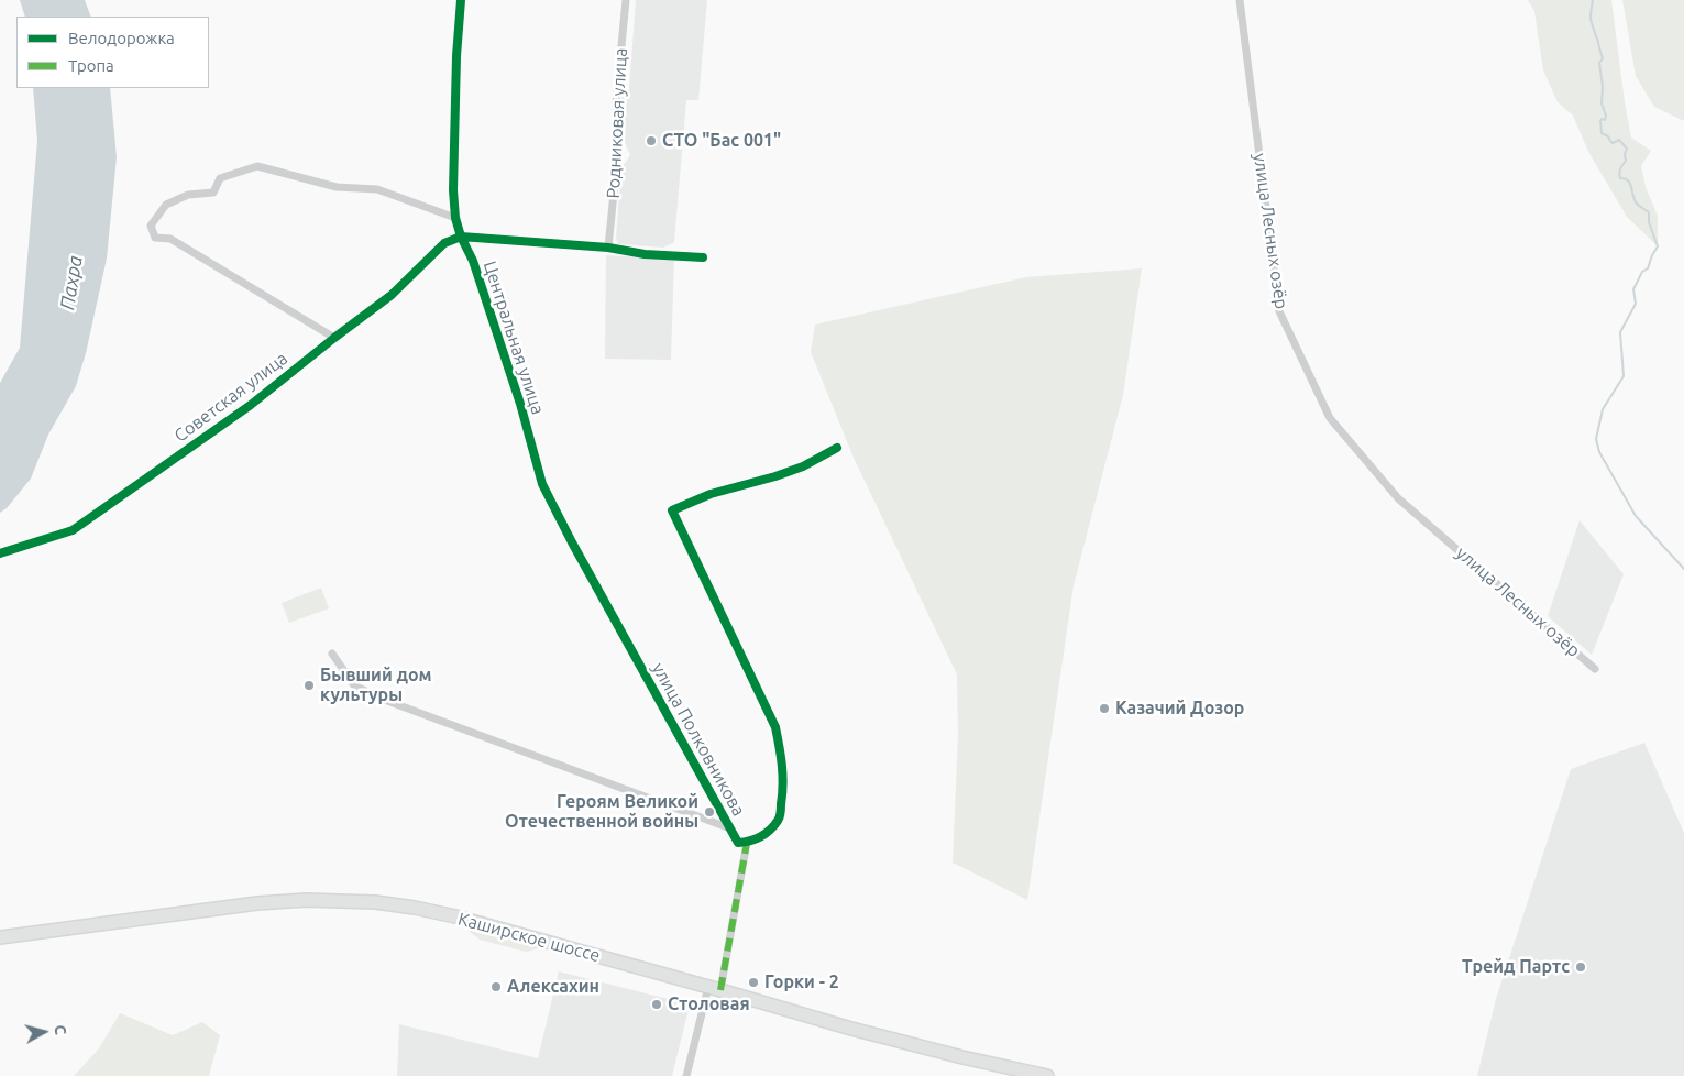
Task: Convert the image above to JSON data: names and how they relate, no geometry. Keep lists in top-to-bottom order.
{
  "streets": {
    "main road": ["Каширское шоссе"],
    "street": [
      "Родниковая улица",
      "улица Лесных озёр",
      "Центральная улица",
      "Советская улица",
      "улица Полковникова"
    ]
  },
  "crossings": [
    ["Центральная улица", "Советская улица"],
    ["Центральная улица", "улица Полковникова"]
  ],
  "water": ["Пахра"],
  "places": [
    "СТО \"Бас 001\"",
    "Бывший дом культуры",
    "Казачий Дозор",
    "Героям Великой Отечественной войны",
    "Трейд Партс",
    "Горки - 2",
    "Алексахин",
    "Столовая"
  ],
  "legend": ["Велодорожка", "Тропа"],
  "north": "right"
}
